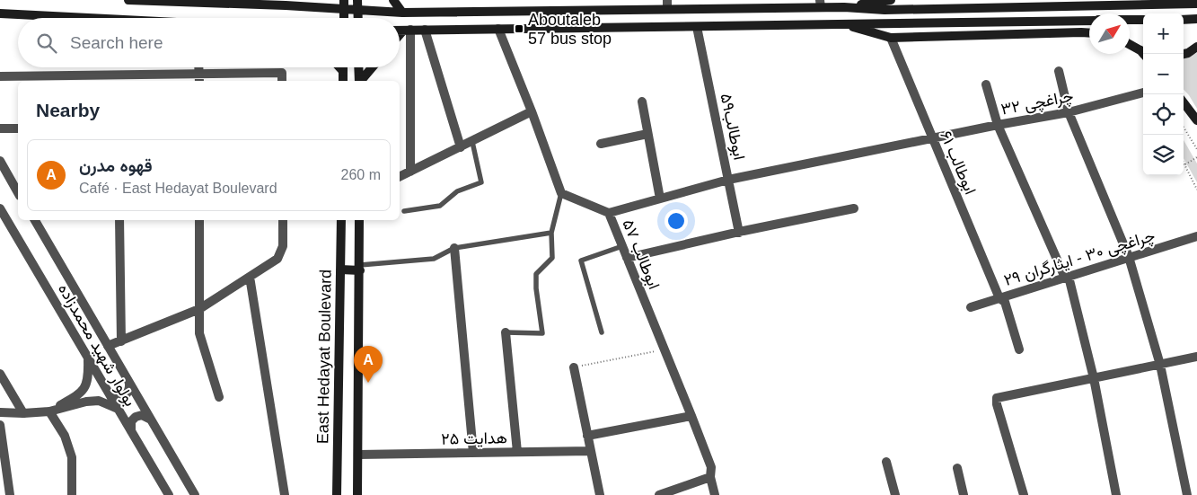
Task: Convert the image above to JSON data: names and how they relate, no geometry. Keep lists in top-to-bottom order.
{
  "streets": {
    "main road": ["East Hedayat Boulevard"],
    "street": [
      "چراغچی ۳۲",
      "ابوطالب۵۹",
      "ابوطالب ۶۱",
      "ابوطالب ۵۷",
      "چراغچی ۳۰ - ایثارگران ۲۹",
      "بولوار شهید محمدزاده",
      "هدایت ۲۵"
    ]
  },
  "crossings": [
    ["چراغچی ۳۲", "ابوطالب۵۹"],
    ["چراغچی ۳۲", "ابوطالب ۶۱"],
    ["چراغچی ۳۲", "ابوطالب ۵۷"],
    ["ابوطالب ۶۱", "چراغچی ۳۰ - ایثارگران ۲۹"]
  ],
  "places": {
    "transit": ["Aboutaleb 57 bus stop"]
  },
  "north": "top right",
  "page": {
    "map_buttons": ["+", "−"],
    "search": "Search here",
    "heading": "Nearby",
    "list": [
      {
        "mark": "A",
        "name": "قهوه مدرن",
        "note": "Café · East Hedayat Boulevard",
        "value": "260 m"
      }
    ],
    "pins": "A"
  }
}
